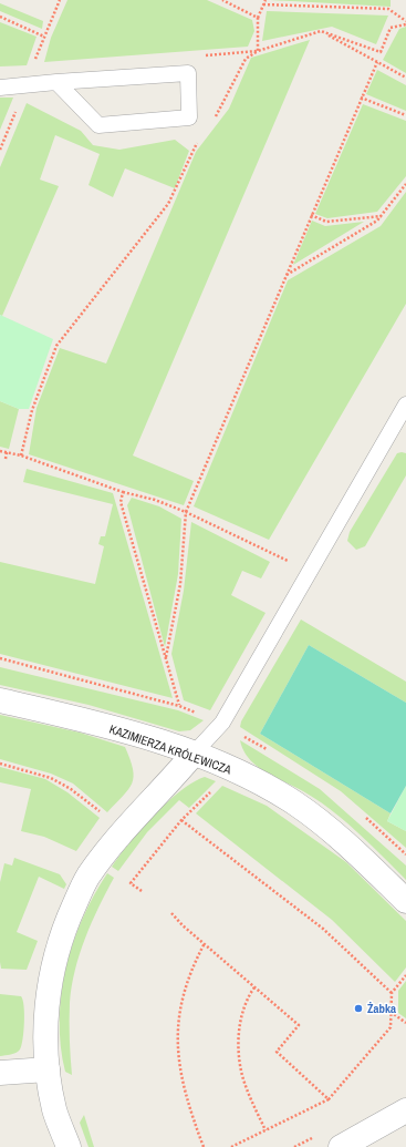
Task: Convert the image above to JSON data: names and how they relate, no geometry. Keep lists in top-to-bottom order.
{
  "streets": {
    "street": ["KAZIMIERZA KRÓLEWICZA"]
  },
  "places": ["Żabka"]
}
